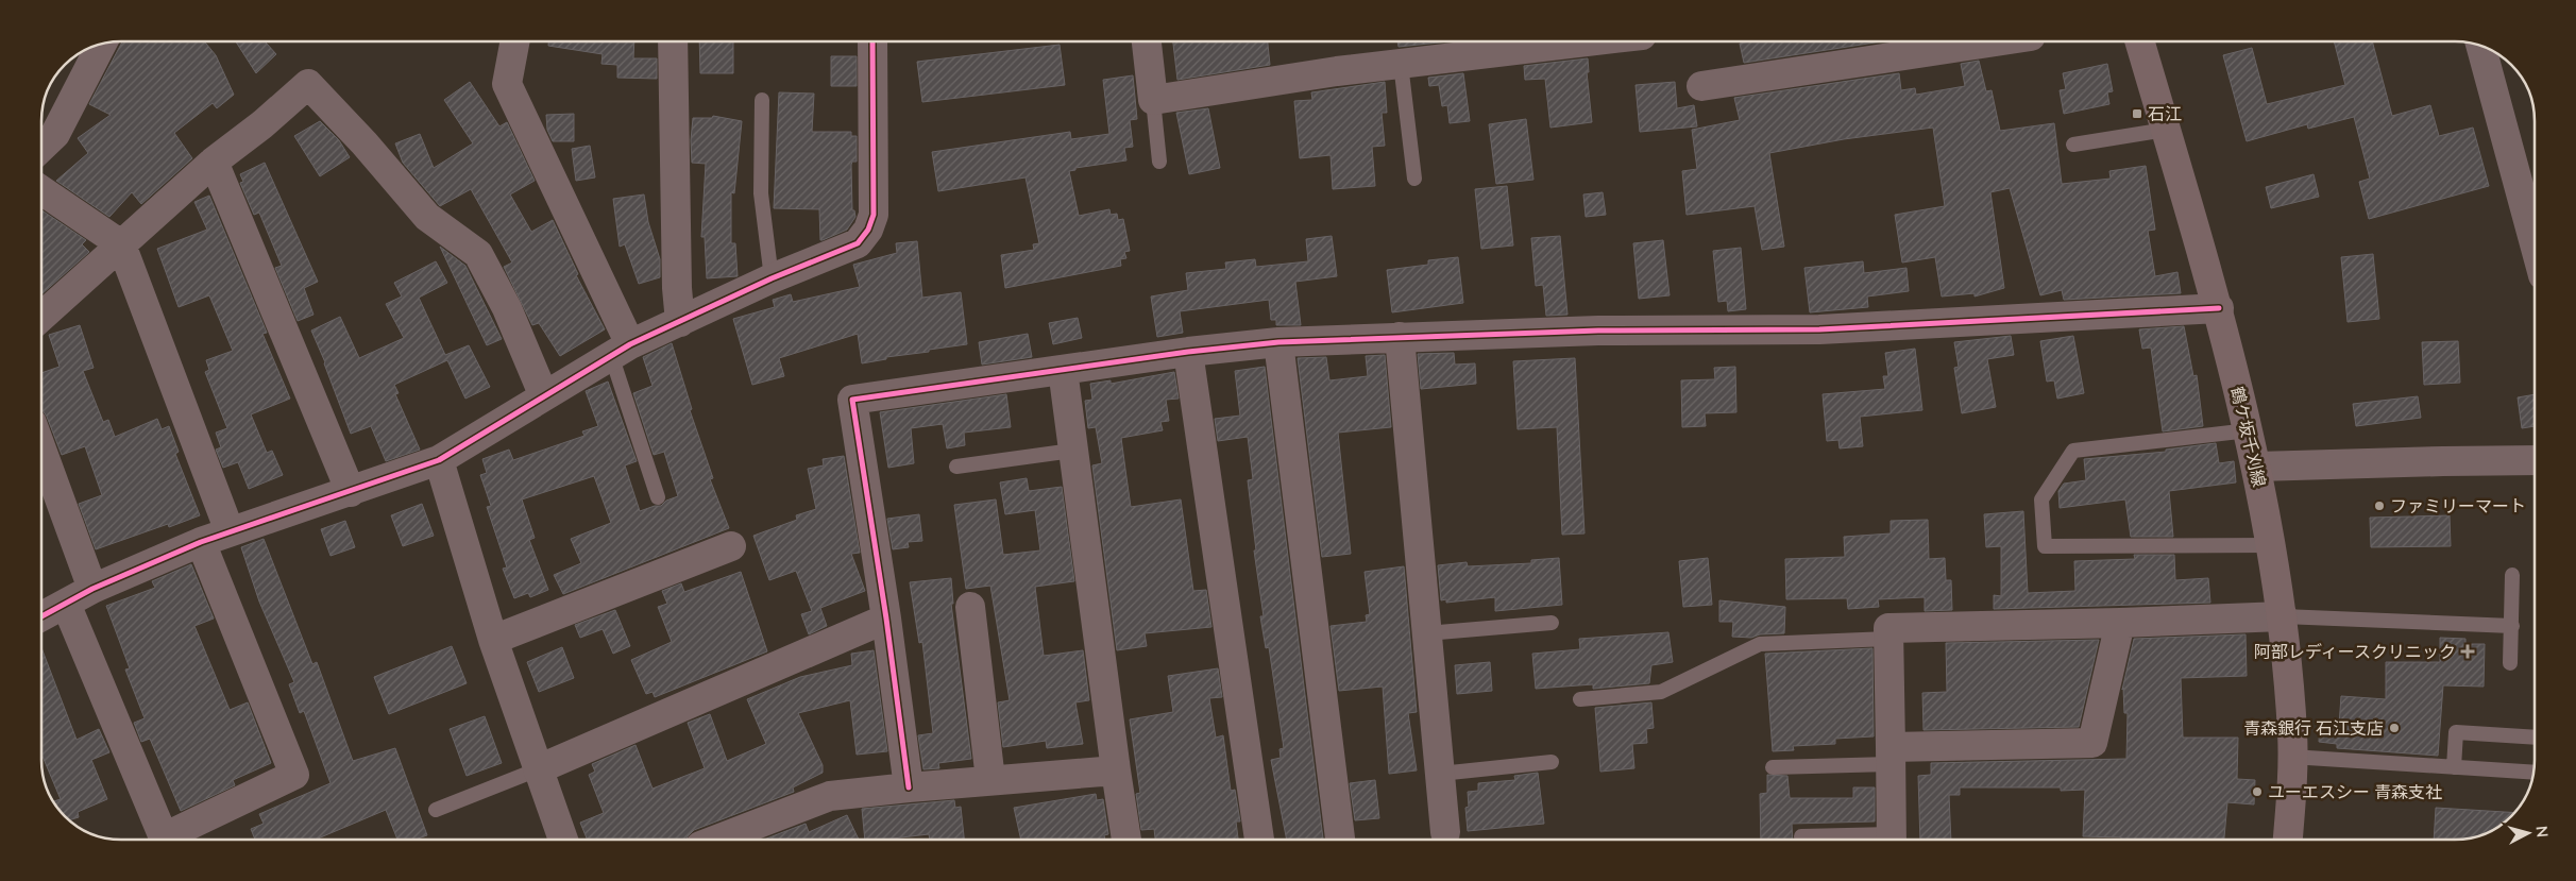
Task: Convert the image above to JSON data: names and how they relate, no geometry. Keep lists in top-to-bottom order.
{
  "streets": {
    "main road": ["鶴ケ坂千刈線"]
  },
  "places": {
    "transit": ["石江"],
    "other": ["ファミリーマート", "青森銀行 石江支店", "ユーエスシー 青森支社"],
    "health": ["阿部レディースクリニック"]
  },
  "north": "right"
}
